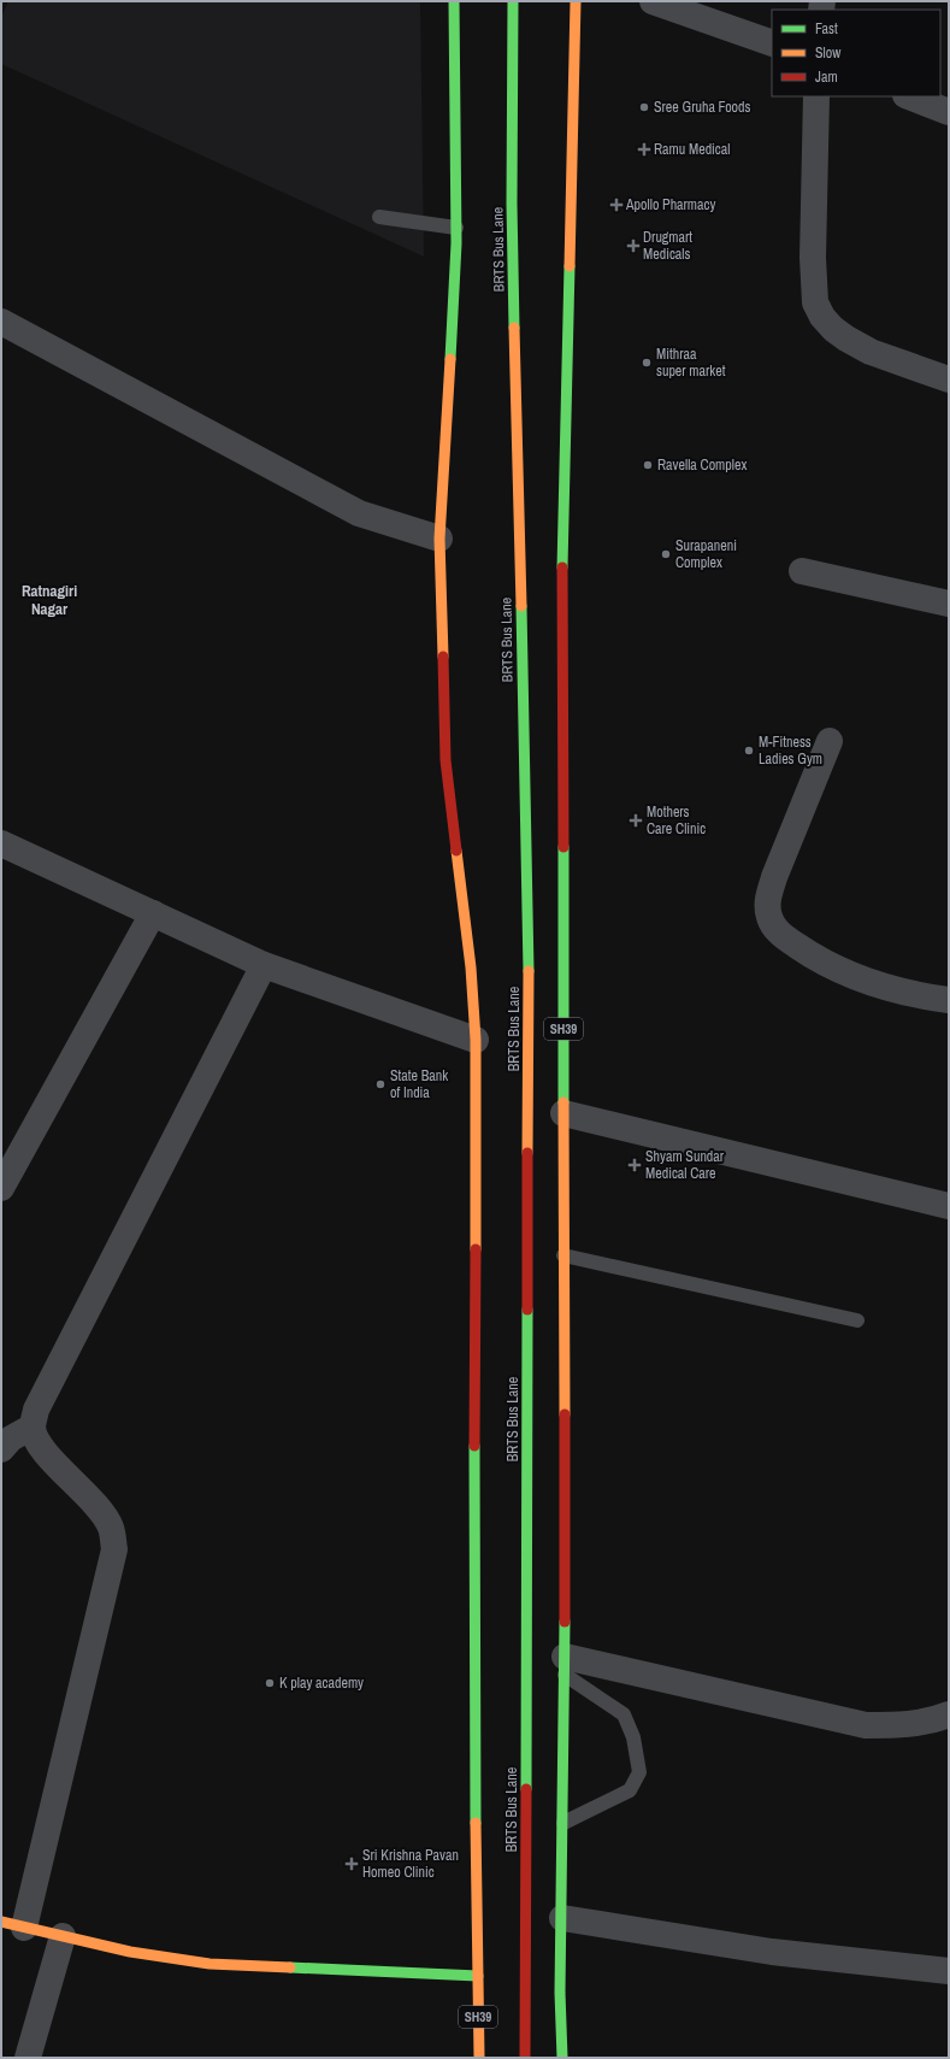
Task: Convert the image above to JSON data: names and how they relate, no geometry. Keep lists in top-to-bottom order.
{
  "streets": {
    "main road": ["BRTS Bus Lane", "SH39"]
  },
  "districts": ["Ratnagiri Nagar"],
  "places": {
    "other": [
      "Sree Gruha Foods",
      "Mithraa super market",
      "Ravella Complex",
      "Surapaneni Complex",
      "M-Fitness Ladies Gym",
      "State Bank of India",
      "K play academy"
    ],
    "health": [
      "Ramu Medical",
      "Apollo Pharmacy",
      "Drugmart Medicals",
      "Mothers Care Clinic",
      "Shyam Sundar Medical Care",
      "Sri Krishna Pavan Homeo Clinic"
    ]
  },
  "legend": ["Fast", "Slow", "Jam"]
}
